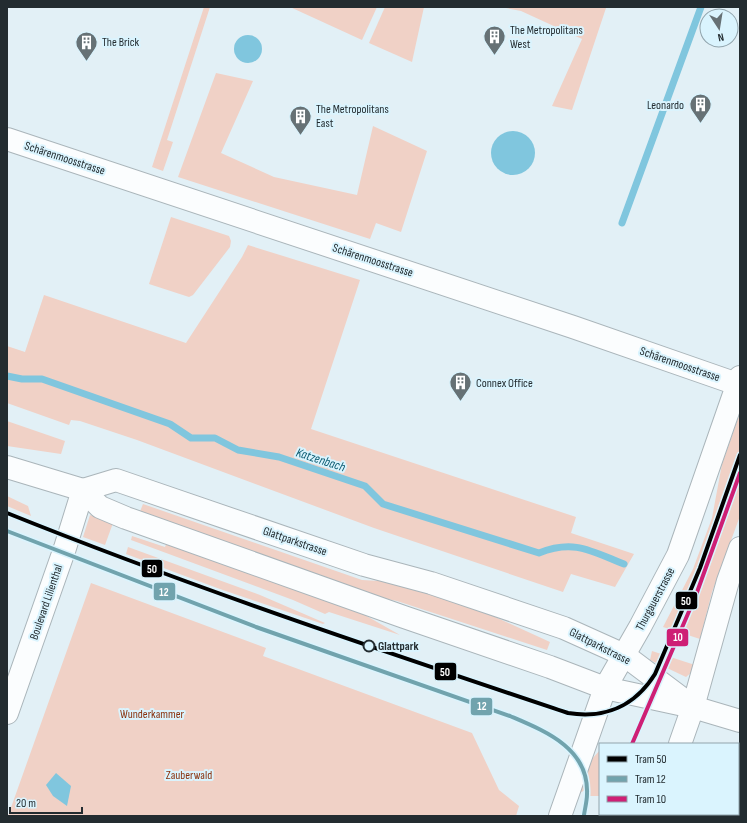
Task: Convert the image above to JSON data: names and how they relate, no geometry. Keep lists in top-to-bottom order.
{
  "streets": {
    "street": [
      "Schärenmoosstrasse",
      "Glattparkstrasse",
      "Thurgauerstrasse",
      "Boulevard Lilienthal"
    ]
  },
  "crossings": [
    ["Schärenmoosstrasse", "Thurgauerstrasse"],
    ["Glattparkstrasse", "Thurgauerstrasse"],
    ["Glattparkstrasse", "Boulevard Lilienthal"]
  ],
  "water": ["Katzenbach"],
  "parks": ["Wunderkammer", "Zauberwald"],
  "places": {
    "building": [
      "The Metropolitans West",
      "The Brick",
      "Leonardo",
      "The Metropolitans East",
      "Connex Office"
    ],
    "other": ["Glattpark"]
  },
  "lines": ["tram line 50", "tram line 10", "tram line 12"],
  "legend": ["Tram 50", "Tram 12", "Tram 10"],
  "scale_bar": "20 m",
  "north": "bottom"
}
